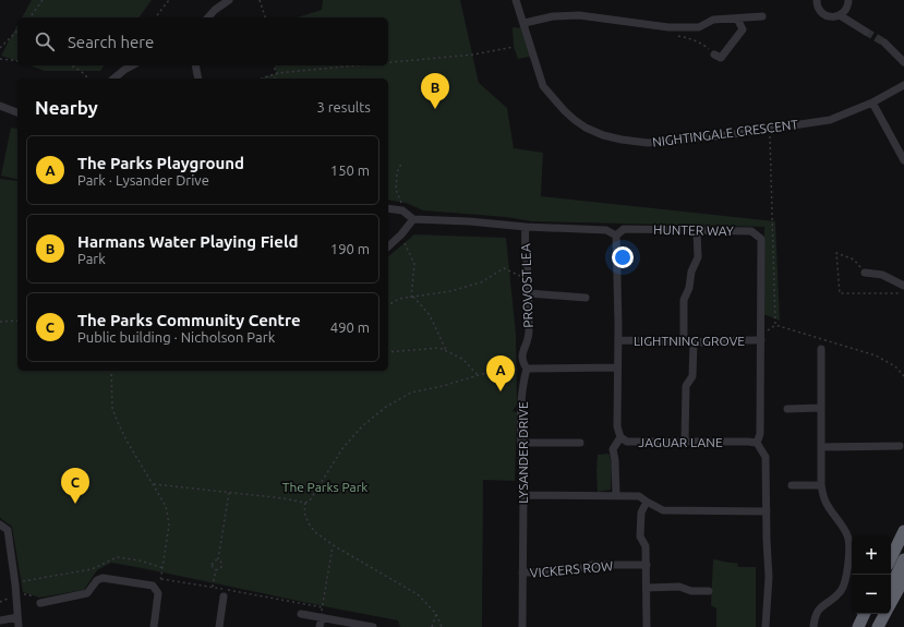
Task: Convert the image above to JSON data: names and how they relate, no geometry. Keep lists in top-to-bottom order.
{
  "streets": {
    "street": [
      "NIGHTINGALE CRESCENT",
      "HUNTER WAY",
      "PROVOST LEA",
      "LIGHTNING GROVE",
      "JAGUAR LANE",
      "LYSANDER DRIVE",
      "VICKERS ROW"
    ]
  },
  "crossings": [
    ["HUNTER WAY", "LIGHTNING GROVE"],
    ["HUNTER WAY", "JAGUAR LANE"],
    ["PROVOST LEA", "LYSANDER DRIVE"],
    ["LIGHTNING GROVE", "JAGUAR LANE"],
    ["LYSANDER DRIVE", "VICKERS ROW"]
  ],
  "parks": ["The Parks Park"],
  "page": {
    "search": "Search here",
    "pins": ["B", "A", "C"],
    "heading": ["Nearby", "3 results"],
    "list": [
      {
        "mark": "A",
        "name": "The Parks Playground",
        "note": "Park · Lysander Drive",
        "value": "150 m"
      },
      {
        "mark": "B",
        "name": "Harmans Water Playing Field",
        "note": "Park",
        "value": "190 m"
      },
      {
        "mark": "C",
        "name": "The Parks Community Centre",
        "note": "Public building · Nicholson Park",
        "value": "490 m"
      }
    ],
    "map_buttons": ["+", "−"]
  }
}
